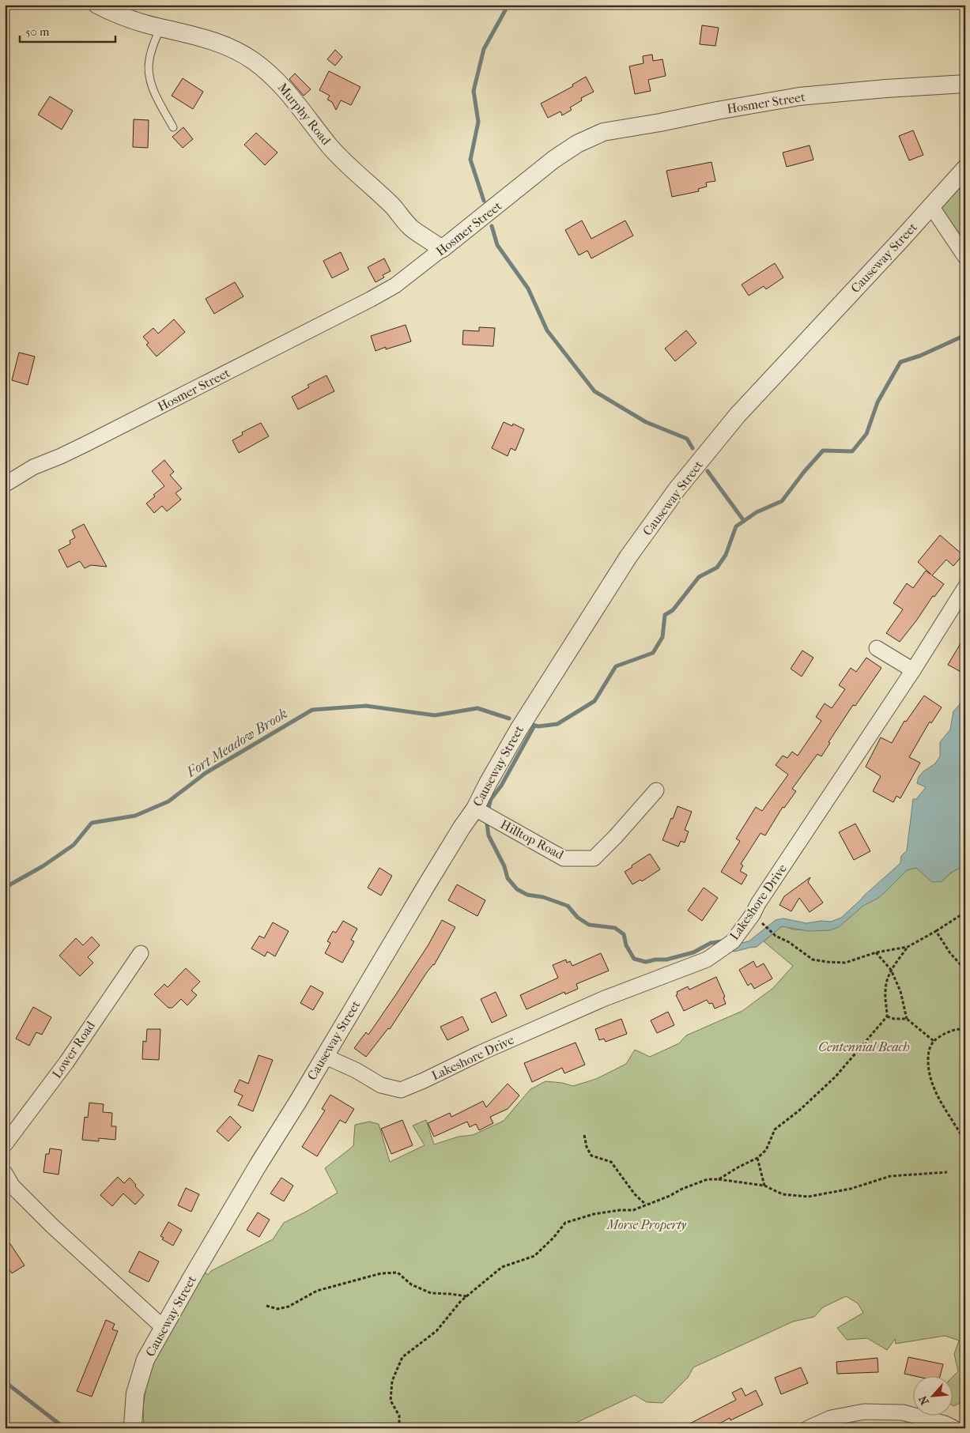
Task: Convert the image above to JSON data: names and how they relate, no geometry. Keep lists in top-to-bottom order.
{
  "streets": {
    "street": [
      "Hosmer Street",
      "Murphy Road",
      "Causeway Street",
      "Hilltop Road",
      "Lakeshore Drive",
      "Lower Road"
    ]
  },
  "crossings": [
    ["Hosmer Street", "Murphy Road"],
    ["Causeway Street", "Hilltop Road"],
    ["Causeway Street", "Lakeshore Drive"]
  ],
  "water": ["Fort Meadow Brook"],
  "parks": ["Centennial Beach", "Morse Property"],
  "scale_bar": "50 m",
  "north": "bottom left"
}
